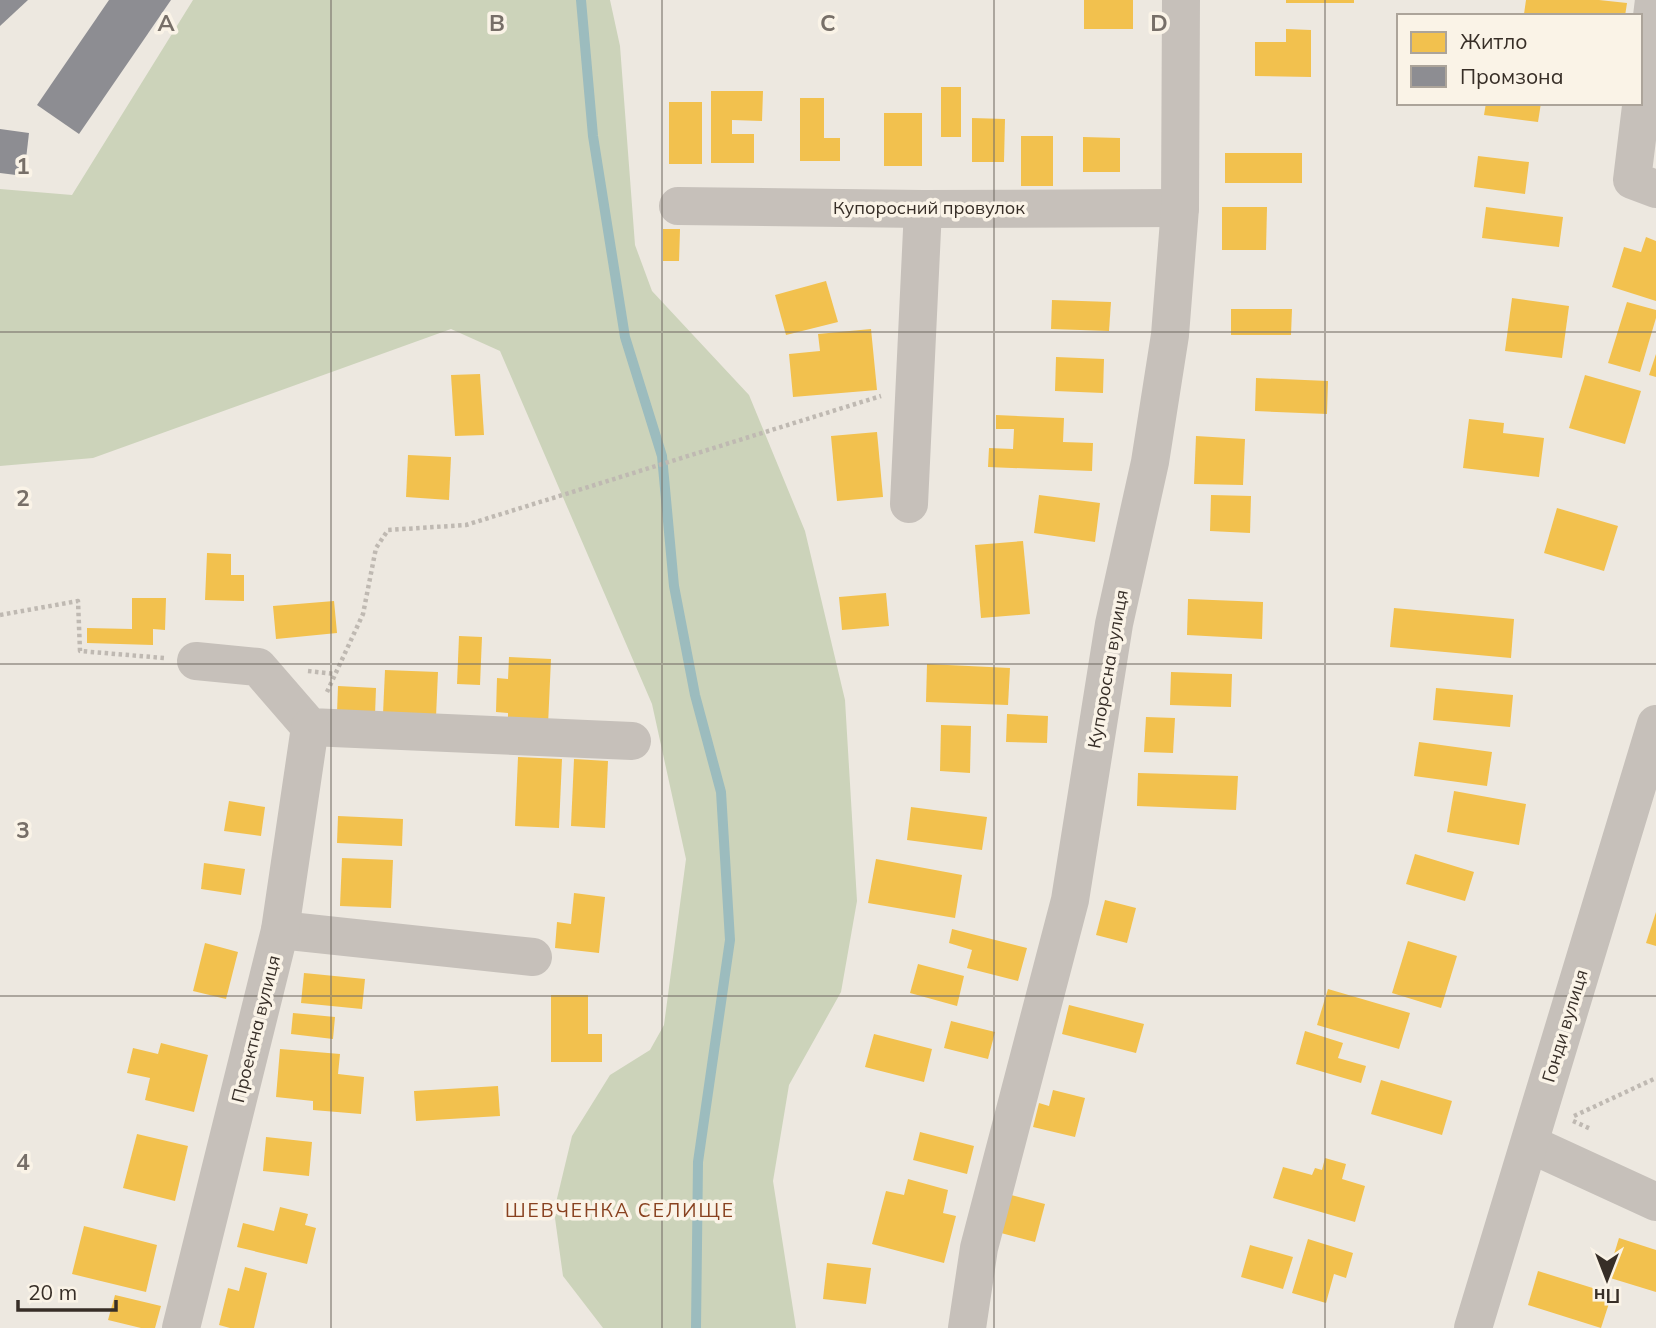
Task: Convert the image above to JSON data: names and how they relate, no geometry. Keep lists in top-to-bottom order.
{
  "streets": {
    "street": [
      "Купоросний провулок",
      "Купоросна вулиця",
      "Гонди вулиця",
      "Проектна вулиця"
    ]
  },
  "crossings": [
    ["Купоросний провулок", "Купоросна вулиця"]
  ],
  "districts": ["ШЕВЧЕНКА СЕЛИЩЕ"],
  "legend": ["Житло", "Промзона"],
  "scale_bar": "20 m",
  "north": "bottom",
  "grid": {
    "columns": [
      "A",
      "B",
      "C",
      "D"
    ],
    "rows": [
      "1",
      "2",
      "3",
      "4"
    ]
  }
}
